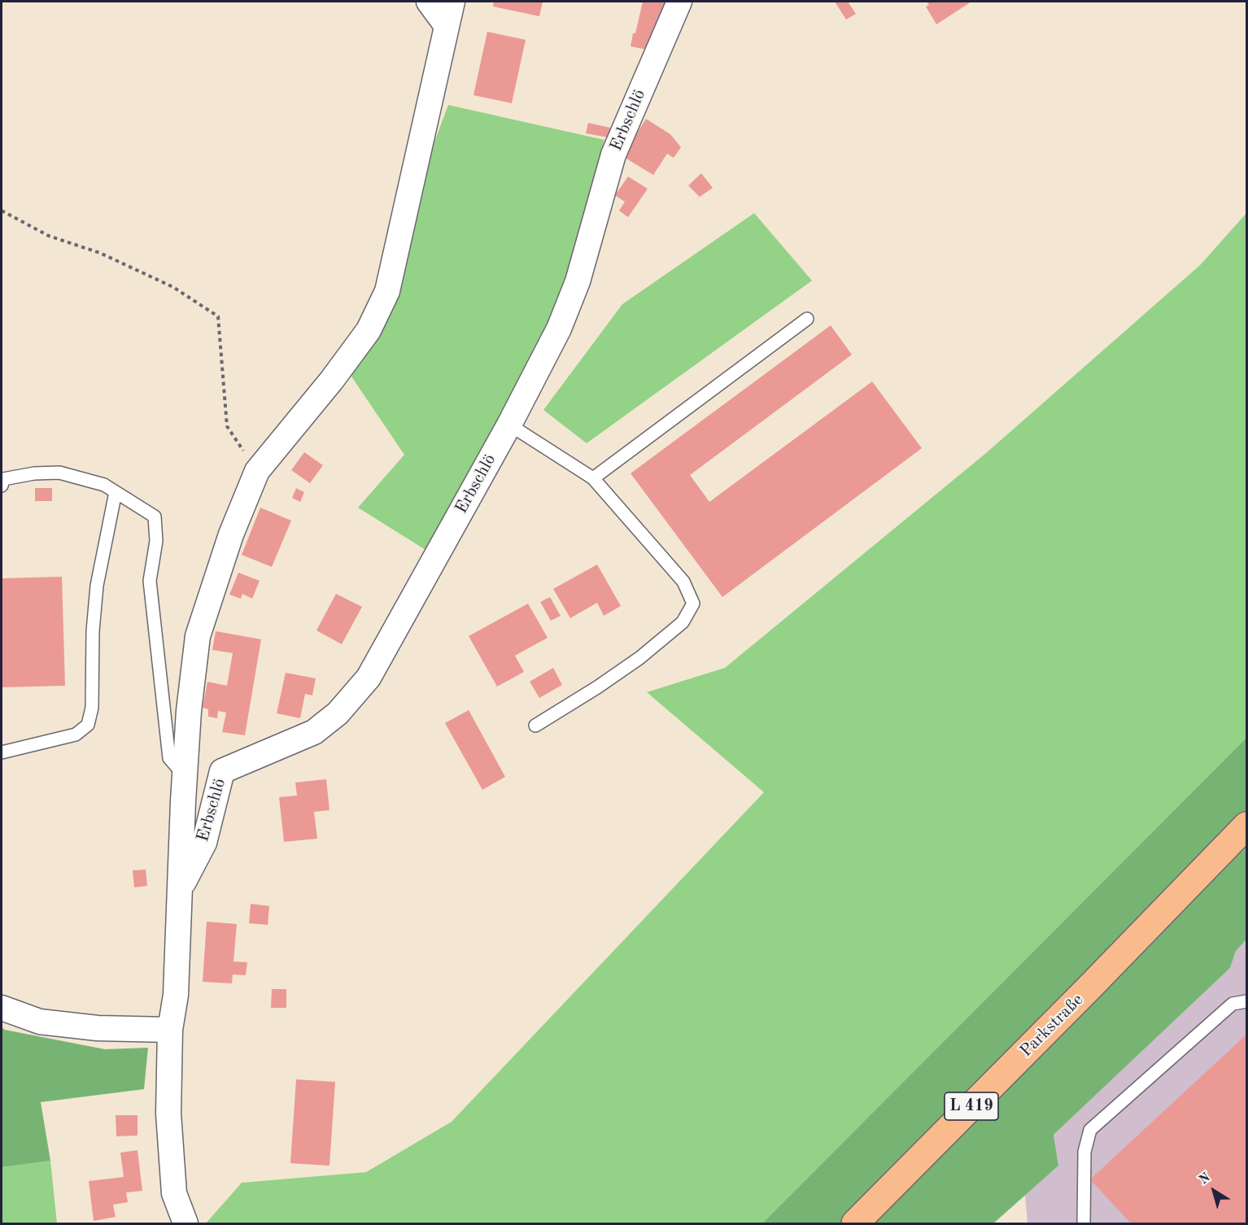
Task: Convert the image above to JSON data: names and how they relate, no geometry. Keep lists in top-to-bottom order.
{
  "streets": {
    "main road": ["Parkstraße", "L 419"],
    "street": ["Erbschlö"]
  },
  "north": "top left"
}
